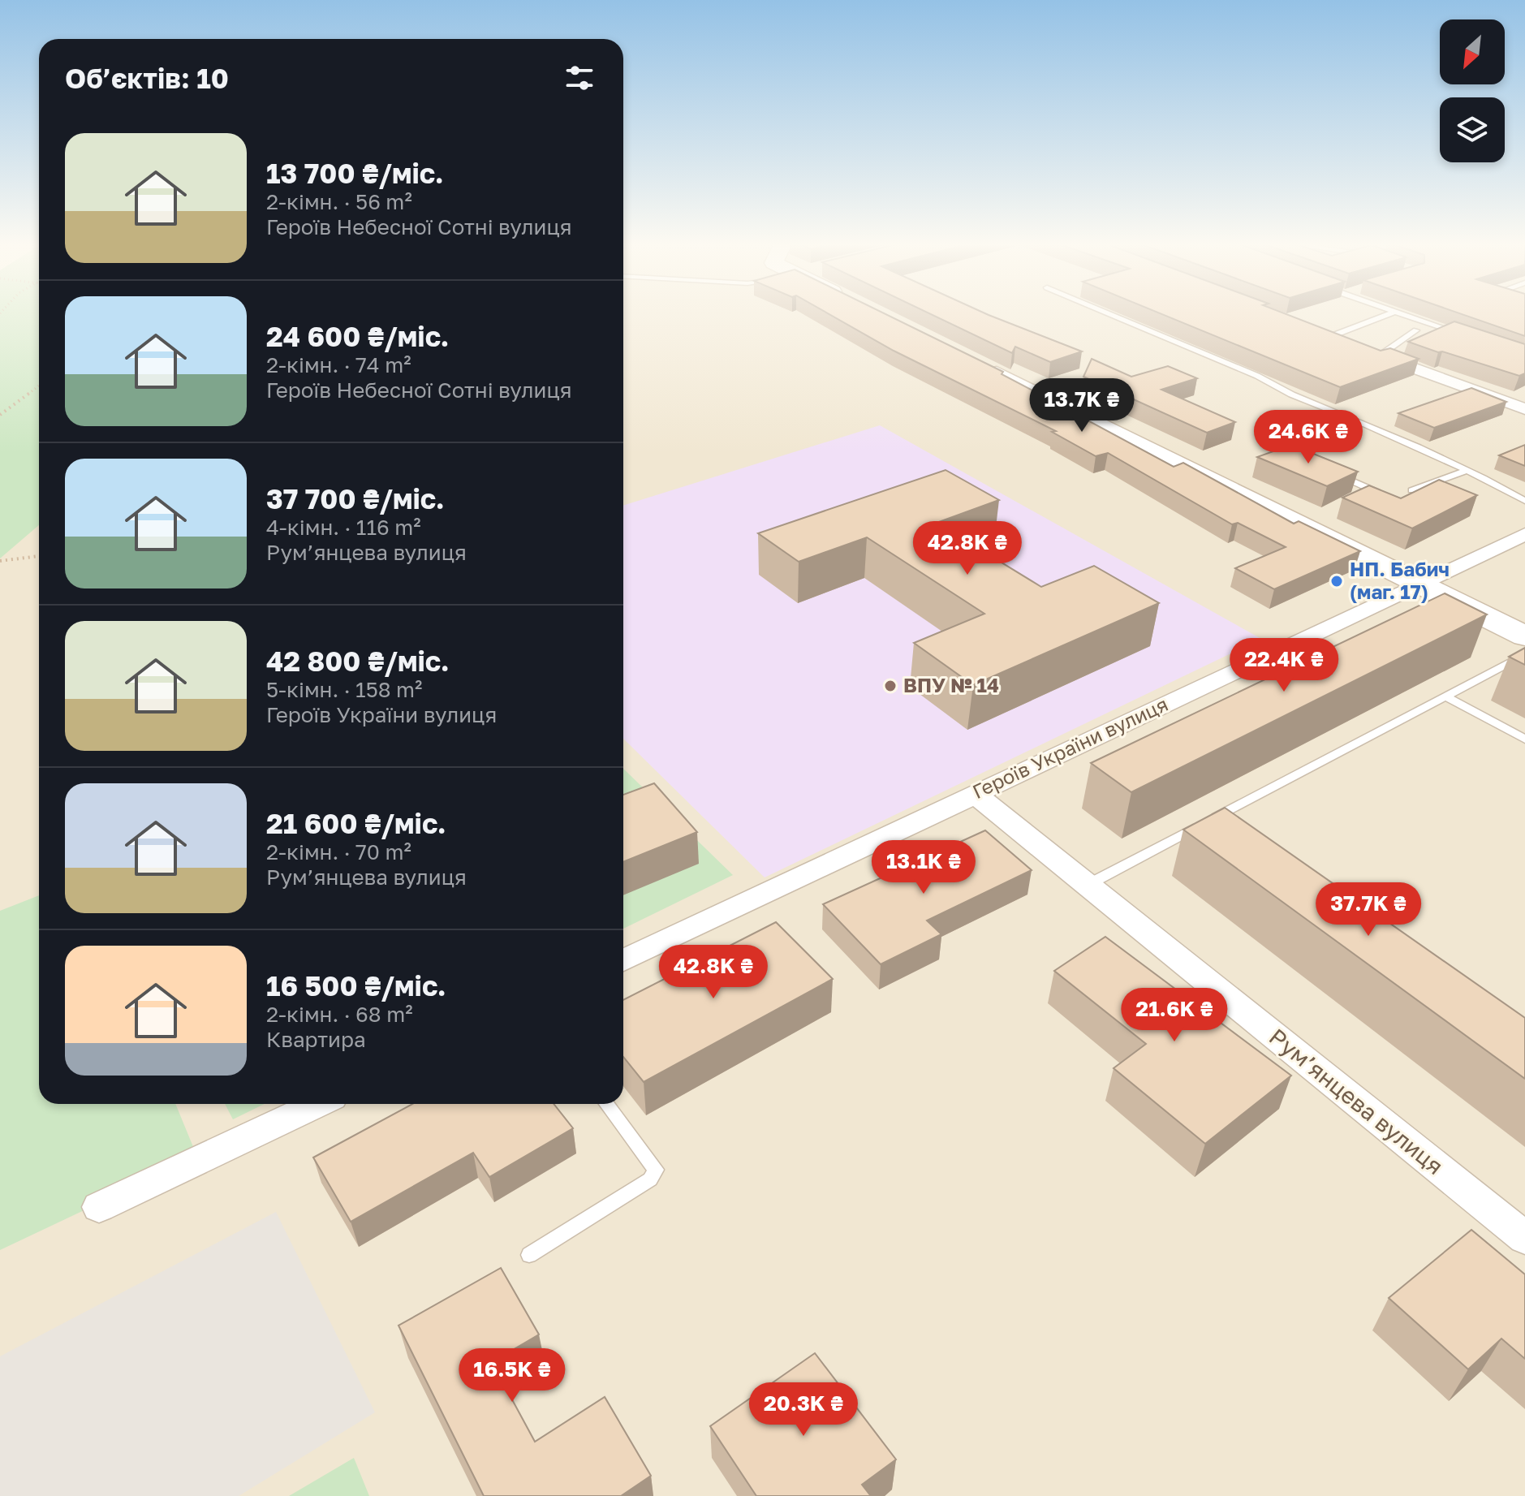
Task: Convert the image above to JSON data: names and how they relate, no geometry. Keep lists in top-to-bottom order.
{
  "streets": {
    "street": ["Героїв України вулиця", "Рум’янцева вулиця"]
  },
  "crossings": [
    ["Героїв України вулиця", "Рум’янцева вулиця"]
  ],
  "places": ["НП. Бабич (маг. 17)", "ВПУ № 14"],
  "north": "bottom left",
  "page": {
    "heading": "Об’єктів: 10",
    "list": [
      {
        "name": "13 700 ₴/міс.",
        "note": "2-кімн. · 56 m² · Героїв Небесної Сотні вулиця"
      },
      {
        "name": "24 600 ₴/міс.",
        "note": "2-кімн. · 74 m² · Героїв Небесної Сотні вулиця"
      },
      {
        "name": "37 700 ₴/міс.",
        "note": "4-кімн. · 116 m² · Рум’янцева вулиця"
      },
      {
        "name": "42 800 ₴/міс.",
        "note": "5-кімн. · 158 m² · Героїв України вулиця"
      },
      {
        "name": "21 600 ₴/міс.",
        "note": "2-кімн. · 70 m² · Рум’янцева вулиця"
      },
      {
        "name": "16 500 ₴/міс.",
        "note": "2-кімн. · 68 m² · Квартира"
      }
    ],
    "price": [
      "13.7K ₴",
      "24.6K ₴",
      "42.8K ₴",
      "22.4K ₴",
      "13.1K ₴",
      "37.7K ₴",
      "42.8K ₴",
      "21.6K ₴",
      "16.5K ₴",
      "20.3K ₴"
    ]
  }
}
